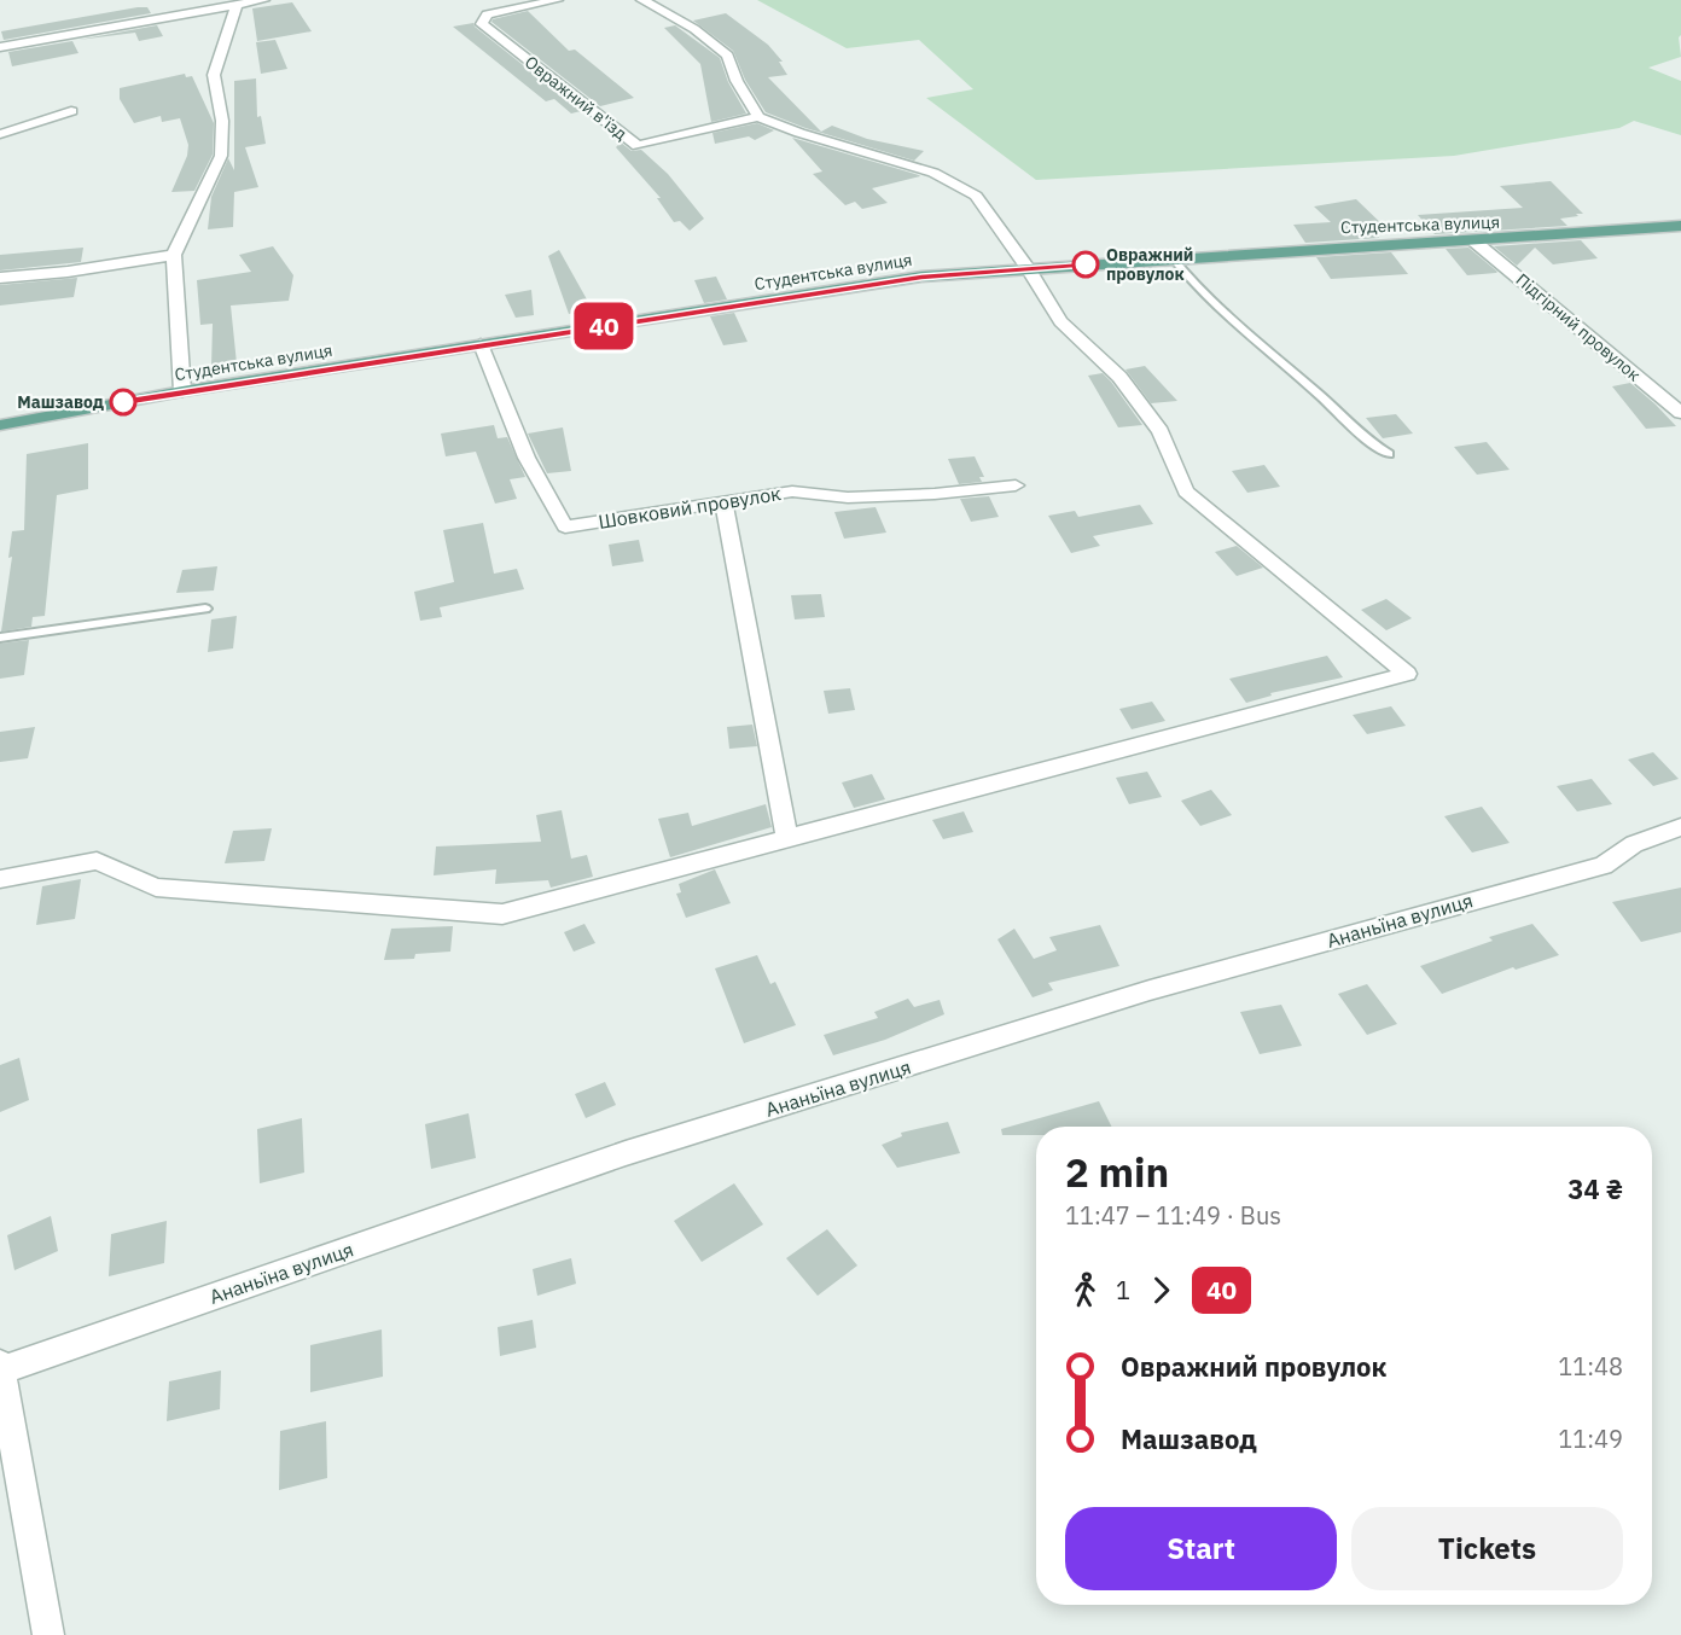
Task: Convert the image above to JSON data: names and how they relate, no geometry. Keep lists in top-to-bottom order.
{
  "streets": {
    "main road": ["Студентська вулиця"],
    "street": [
      "Овражний в'їзд",
      "Підгірний провулок",
      "Шовковий провулок",
      "Ананьїна вулиця"
    ]
  },
  "crossings": [
    ["Студентська вулиця", "Підгірний провулок"],
    ["Студентська вулиця", "Шовковий провулок"]
  ],
  "places": ["Овражний провулок", "Машзавод"],
  "lines": ["bus line 40"],
  "page": {
    "on_map": "40",
    "heading": ["2 min", "11:47 – 11:49 · Bus", "34 ₴"],
    "legs": ["1", "40"],
    "list": [
      {
        "name": "Овражний провулок",
        "value": "11:48"
      },
      {
        "name": "Машзавод",
        "value": "11:49"
      }
    ],
    "buttons": ["Start", "Tickets"]
  }
}
